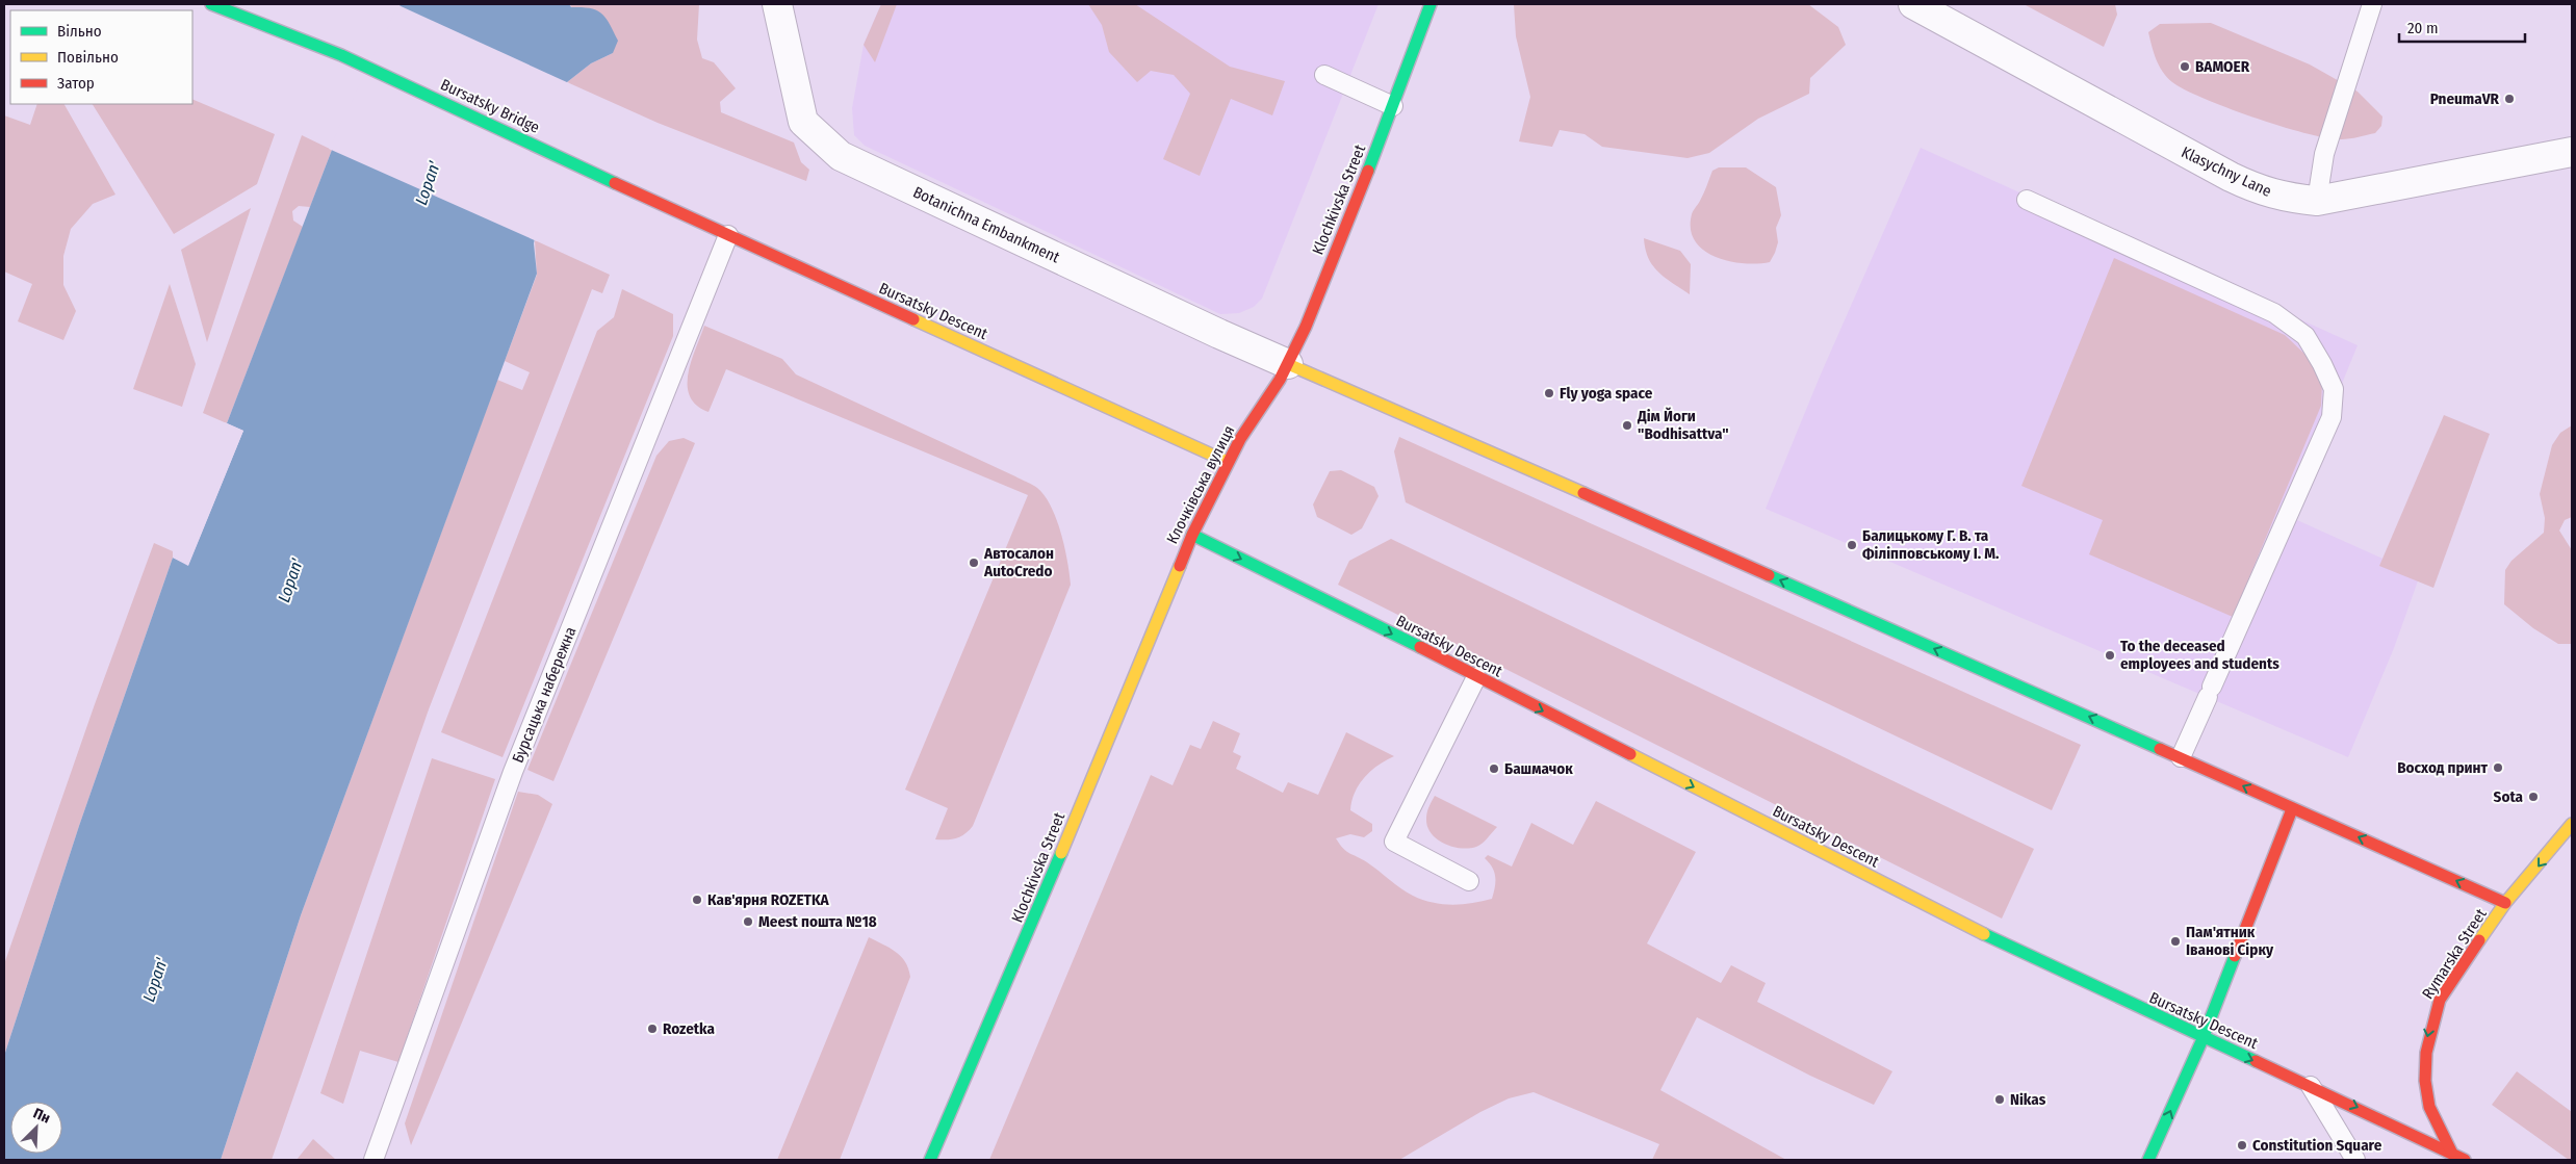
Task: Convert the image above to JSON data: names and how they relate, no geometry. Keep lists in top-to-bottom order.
{
  "streets": {
    "street": [
      "Bursatsky Bridge",
      "Klasychny Lane",
      "Klochkivska Street",
      "Botanichna Embankment",
      "Bursatsky Descent",
      "Клочківська вулиця",
      "Rymarska Street"
    ],
    "lane": ["Бурсацька набережна"]
  },
  "crossings": [
    ["Bursatsky Bridge", "Bursatsky Descent"],
    ["Klochkivska Street", "Botanichna Embankment"],
    ["Klochkivska Street", "Bursatsky Descent"],
    ["Klochkivska Street", "Клочківська вулиця"],
    ["Bursatsky Descent", "Клочківська вулиця"],
    ["Bursatsky Descent", "Бурсацька набережна"],
    ["Bursatsky Descent", "Rymarska Street"]
  ],
  "one_way": ["Bursatsky Descent", "Rymarska Street"],
  "water": ["Lopan'"],
  "places": [
    "BAMOER",
    "PneumaVR",
    "Fly yoga space",
    "Дім Йоги \"Bodhisattva\"",
    "Балицькому Г. В. та Філіпповському І. М.",
    "Автосалон AutoCredo",
    "To the deceased employees and students",
    "Восход принт",
    "Башмачок",
    "Sota",
    "Кав'ярня ROZETKA",
    "Meest пошта №18",
    "Пам'ятник Іванові Сірку",
    "Rozetka",
    "Nikas",
    "Constitution Square"
  ],
  "legend": ["Вільно", "Повільно", "Затор"],
  "scale_bar": "20 m",
  "north": "top right"
}
